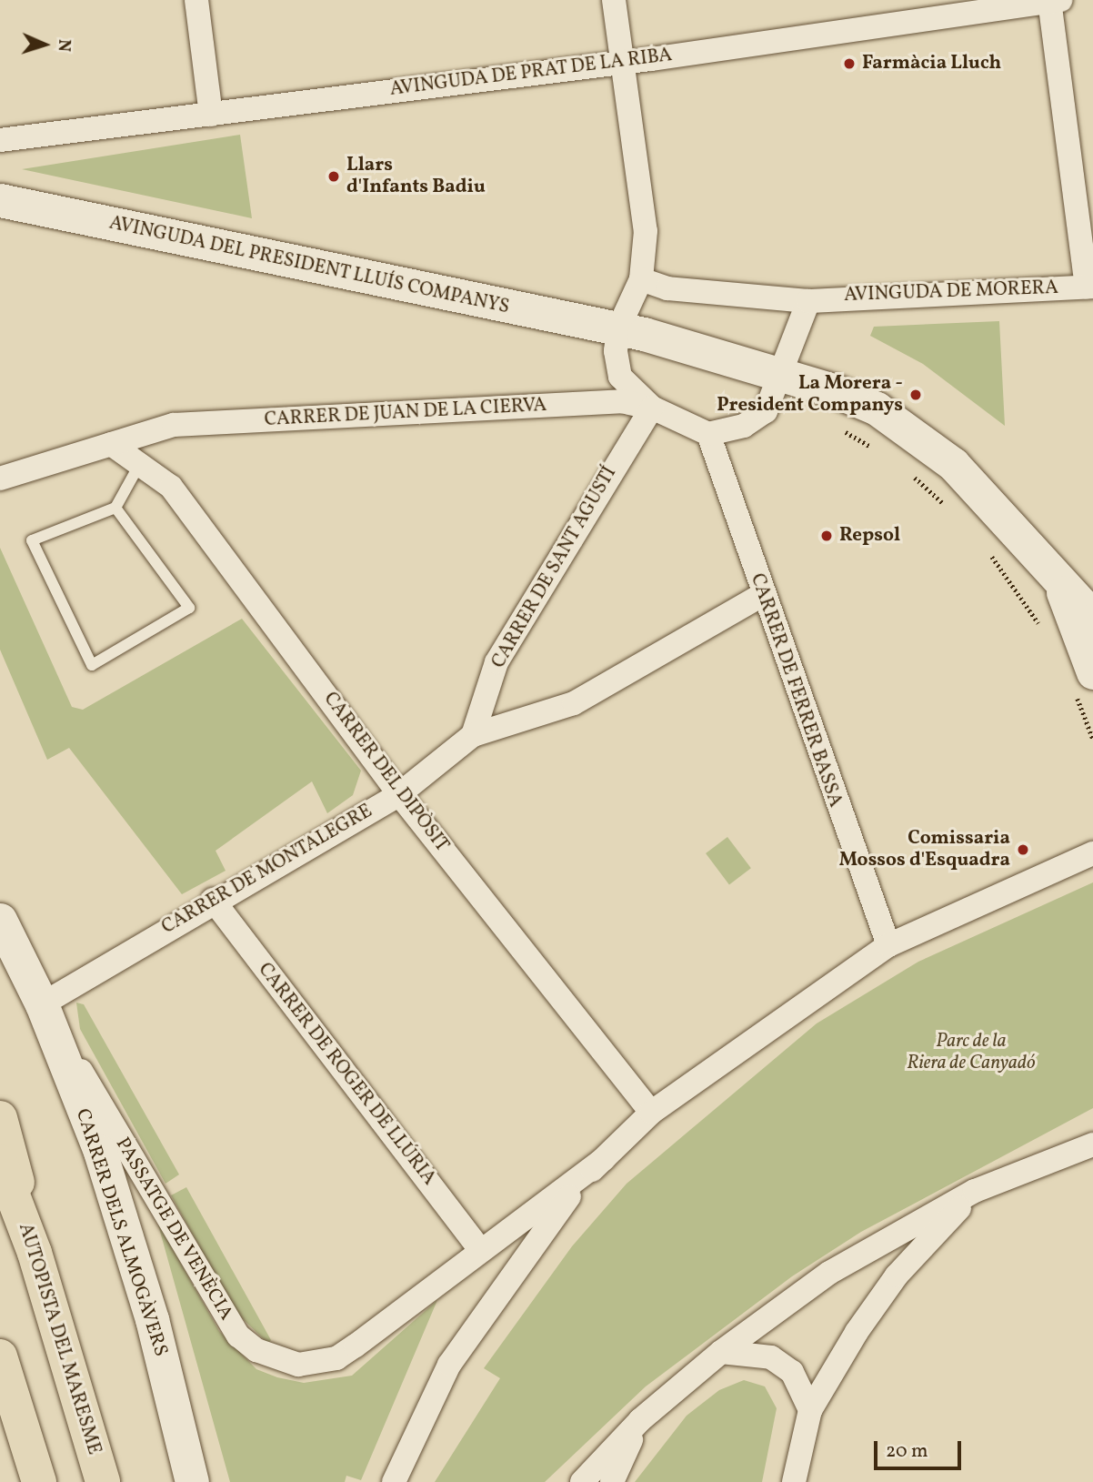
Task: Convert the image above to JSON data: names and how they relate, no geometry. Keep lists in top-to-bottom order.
{
  "streets": {
    "highway": ["AUTOPISTA DEL MARESME"],
    "street": [
      "AVINGUDA DE PRAT DE LA RIBA",
      "AVINGUDA DEL PRESIDENT LLUÍS COMPANYS",
      "AVINGUDA DE MORERA",
      "CARRER DE JUAN DE LA CIERVA",
      "CARRER DE SANT AGUSTÍ",
      "CARRER DE FERRER BASSA",
      "CARRER DEL DIPÒSIT",
      "CARRER DE MONTALEGRE",
      "CARRER DE ROGER DE LLÚRIA",
      "PASSATGE DE VENÈCIA",
      "CARRER DELS ALMOGÀVERS"
    ]
  },
  "crossings": [
    ["CARRER DE JUAN DE LA CIERVA", "CARRER DE SANT AGUSTÍ"],
    ["CARRER DE JUAN DE LA CIERVA", "CARRER DE FERRER BASSA"],
    ["CARRER DE JUAN DE LA CIERVA", "CARRER DEL DIPÒSIT"],
    ["CARRER DE SANT AGUSTÍ", "CARRER DE MONTALEGRE"],
    ["CARRER DE FERRER BASSA", "CARRER DE MONTALEGRE"],
    ["CARRER DEL DIPÒSIT", "CARRER DE MONTALEGRE"],
    ["CARRER DE MONTALEGRE", "CARRER DE ROGER DE LLÚRIA"],
    ["CARRER DE MONTALEGRE", "PASSATGE DE VENÈCIA"],
    ["CARRER DE MONTALEGRE", "CARRER DELS ALMOGÀVERS"],
    ["CARRER DE ROGER DE LLÚRIA", "PASSATGE DE VENÈCIA"],
    ["PASSATGE DE VENÈCIA", "CARRER DELS ALMOGÀVERS"]
  ],
  "parks": ["Parc de la Riera de Canyadó"],
  "places": [
    "Farmàcia Lluch",
    "Llars d'Infants Badiu",
    "La Morera - President Companys",
    "Repsol",
    "Comissaria Mossos d'Esquadra"
  ],
  "scale_bar": "20 m",
  "north": "right"
}
